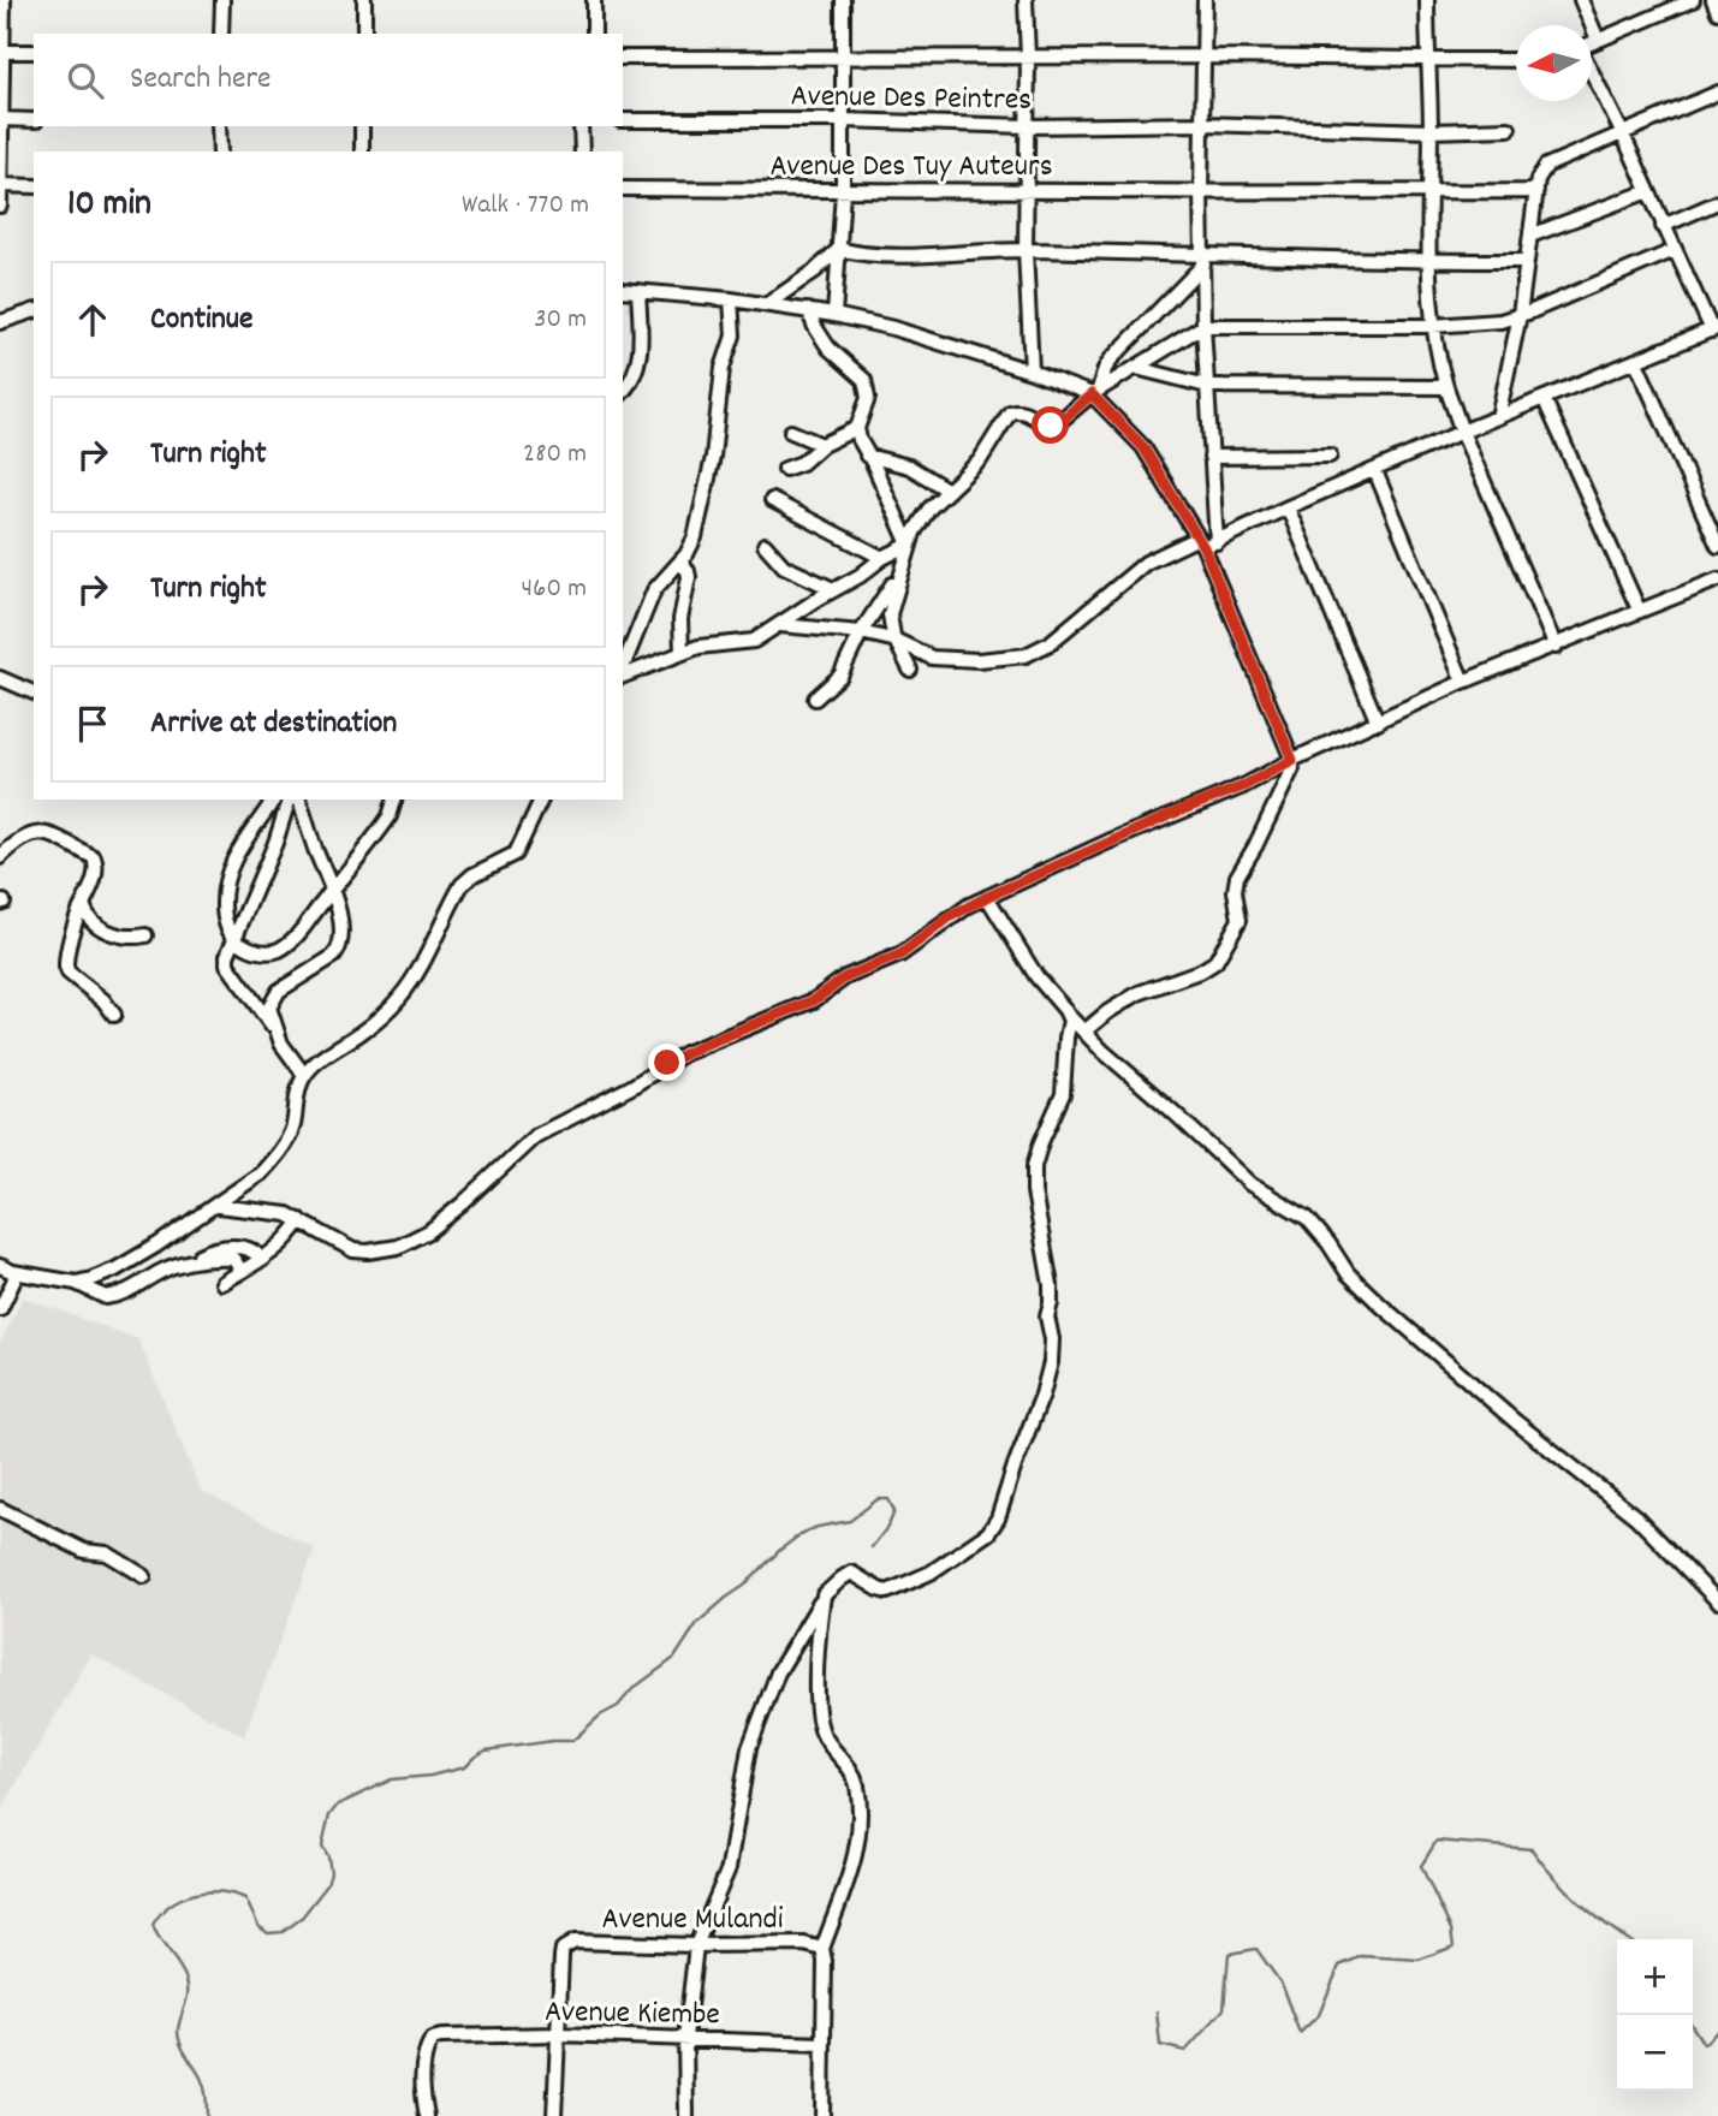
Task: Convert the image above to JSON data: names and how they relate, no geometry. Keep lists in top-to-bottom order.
{
  "streets": {
    "street": [
      "Avenue Des Peintres",
      "Avenue Des Tuy Auteurs",
      "Avenue Mulandi",
      "Avenue Kiembe"
    ]
  },
  "crossings": [
    ["Avenue Mulandi", "Avenue Kiembe"]
  ],
  "north": "left",
  "page": {
    "search": "Search here",
    "heading": ["10 min", "Walk · 770 m"],
    "list": [
      ["Continue", "30 m"],
      ["Turn right", "280 m"],
      ["Turn right", "460 m"],
      "Arrive at destination"
    ],
    "map_buttons": ["+", "−"]
  }
}
